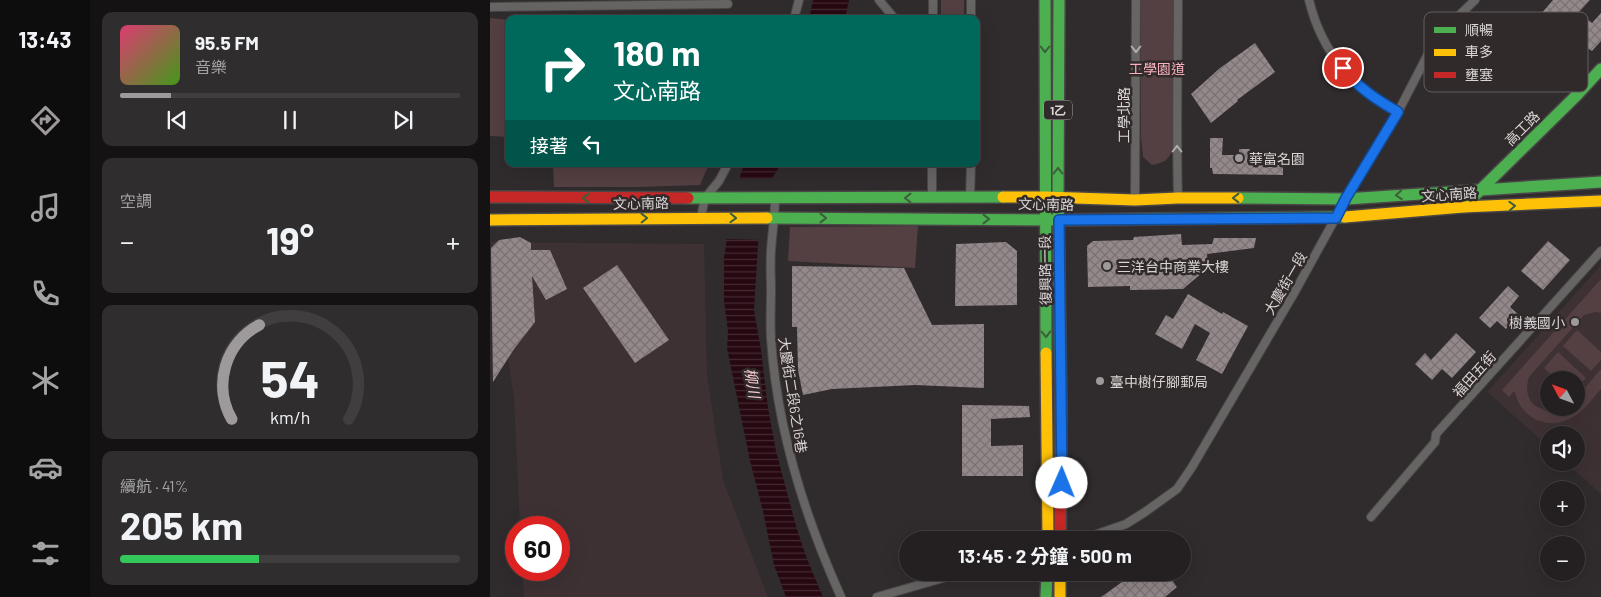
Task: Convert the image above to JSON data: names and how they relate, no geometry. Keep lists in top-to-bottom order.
{
  "streets": {
    "main road": [
      "1乙",
      "高工路",
      "文心南路",
      "復興路一段"
    ],
    "street": [
      "工學北路",
      "大慶街一段",
      "福田五街",
      "大慶街二段6之16巷"
    ]
  },
  "crossings": [
    ["工學北路", "文心南路"],
    ["高工路", "文心南路"],
    ["文心南路", "復興路一段"],
    ["文心南路", "大慶街一段"],
    ["文心南路", "大慶街二段6之16巷"]
  ],
  "water": ["柳川"],
  "parks": ["工學園道"],
  "places": [
    "華富名園",
    "三洋台中商業大樓",
    "樹義國小",
    "臺中樹仔腳郵局"
  ],
  "legend": ["順暢", "車多", "壅塞"],
  "north": "top left",
  "page": {
    "tabs": "13:43",
    "turn": ["180 m", "文心南路"],
    "song": ["95.5 FM", "音樂"],
    "then": "接著",
    "tile": [
      "空調",
      ["續航 · 41%", "205 km"]
    ],
    "heat": ["−", "19°", "+"],
    "map_buttons": ["+", "−"],
    "limit": "60",
    "trip": "13:45 · 2 分鐘 · 500 m",
    "gauge": ["54", "km/h"]
  }
}
